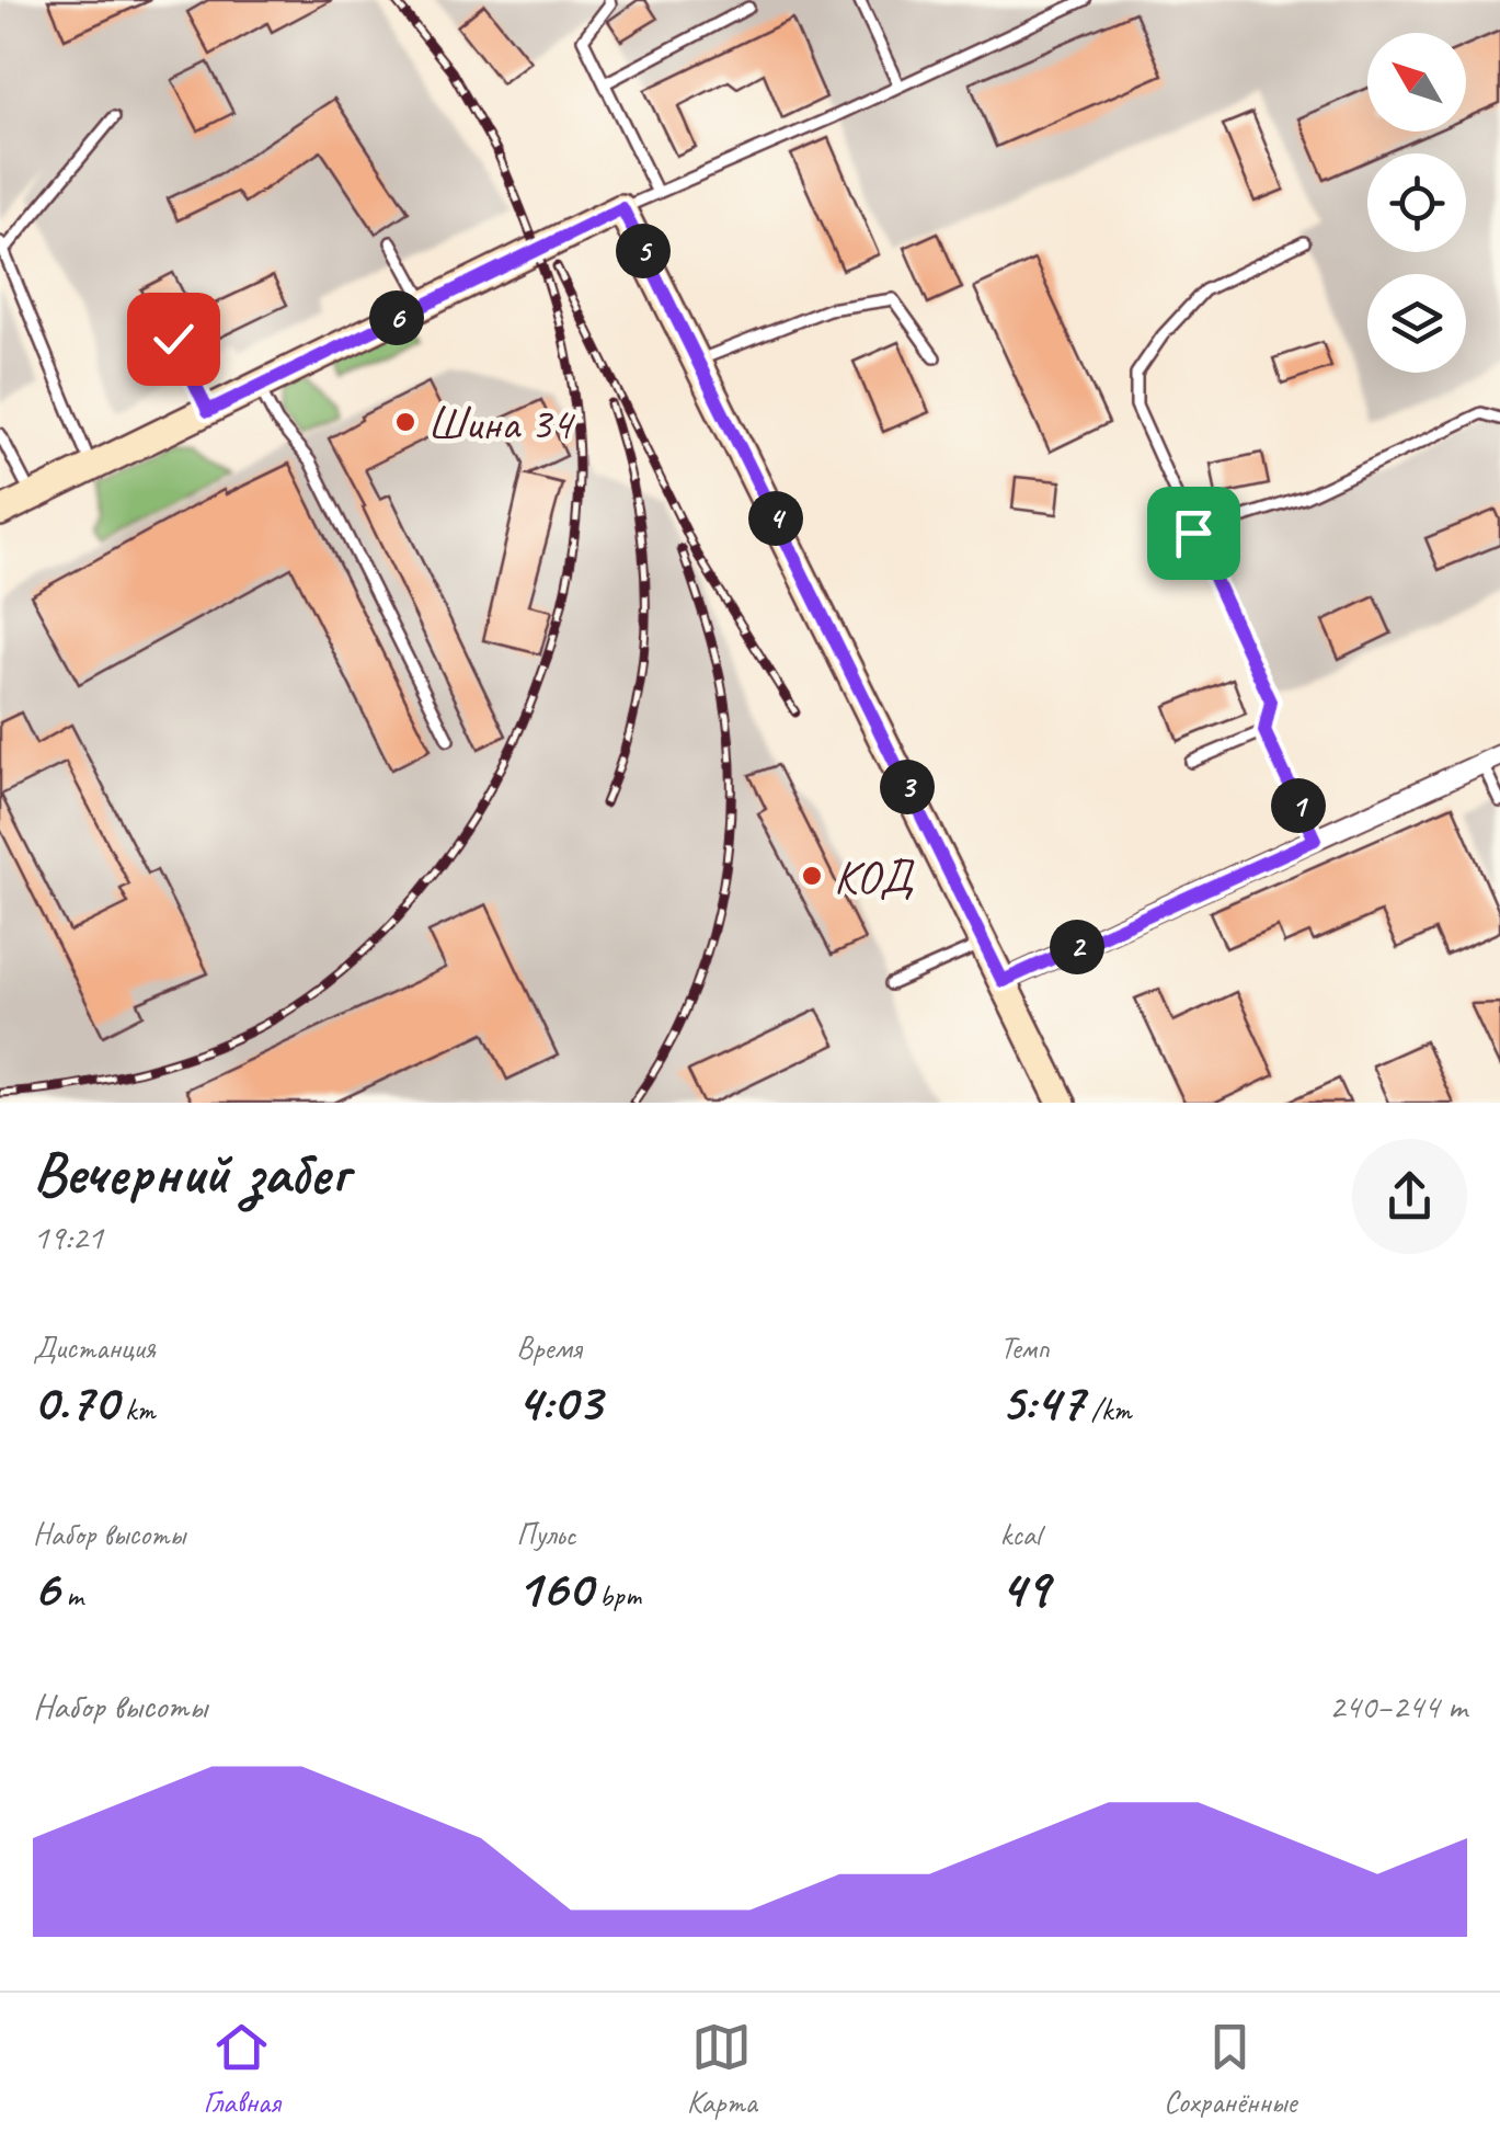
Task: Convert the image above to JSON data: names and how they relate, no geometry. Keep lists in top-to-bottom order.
{
  "places": ["Шина 34", "КОД"],
  "north": "top left",
  "page": {
    "pins": [
      "5",
      "6",
      "4",
      "3",
      "1",
      "2"
    ],
    "heading": ["Вечерний забег", "19:21"],
    "stats": [
      ["Дистанция", "0.70 km"],
      ["Время", "4:03"],
      ["Темп", "5:47 /km"],
      ["Набор высоты", "6 m"],
      ["Пульс", "160 bpm"],
      ["kcal", "49"]
    ],
    "chart": ["Набор высоты", "240–244 m"],
    "tabs": ["Главная", "Карта", "Сохранённые"]
  }
}
